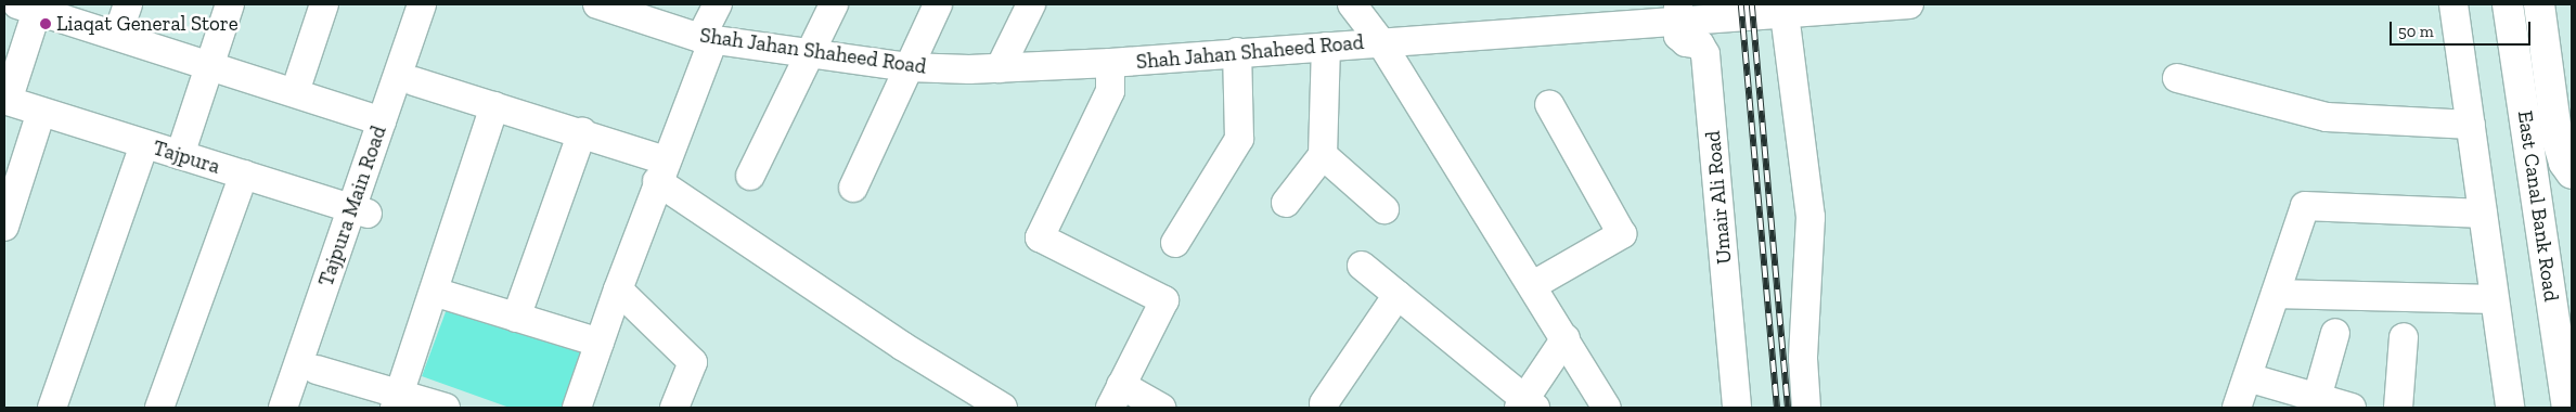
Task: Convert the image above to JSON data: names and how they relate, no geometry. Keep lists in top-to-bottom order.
{
  "streets": {
    "highway": ["East Canal Bank Road"],
    "street": [
      "Shah Jahan Shaheed Road",
      "Tajpura",
      "Umair Ali Road",
      "Tajpura Main Road"
    ]
  },
  "crossings": [
    ["Shah Jahan Shaheed Road", "Umair Ali Road"],
    ["Tajpura", "Tajpura Main Road"]
  ],
  "places": ["Liaqat General Store"],
  "scale_bar": "50 m"
}
